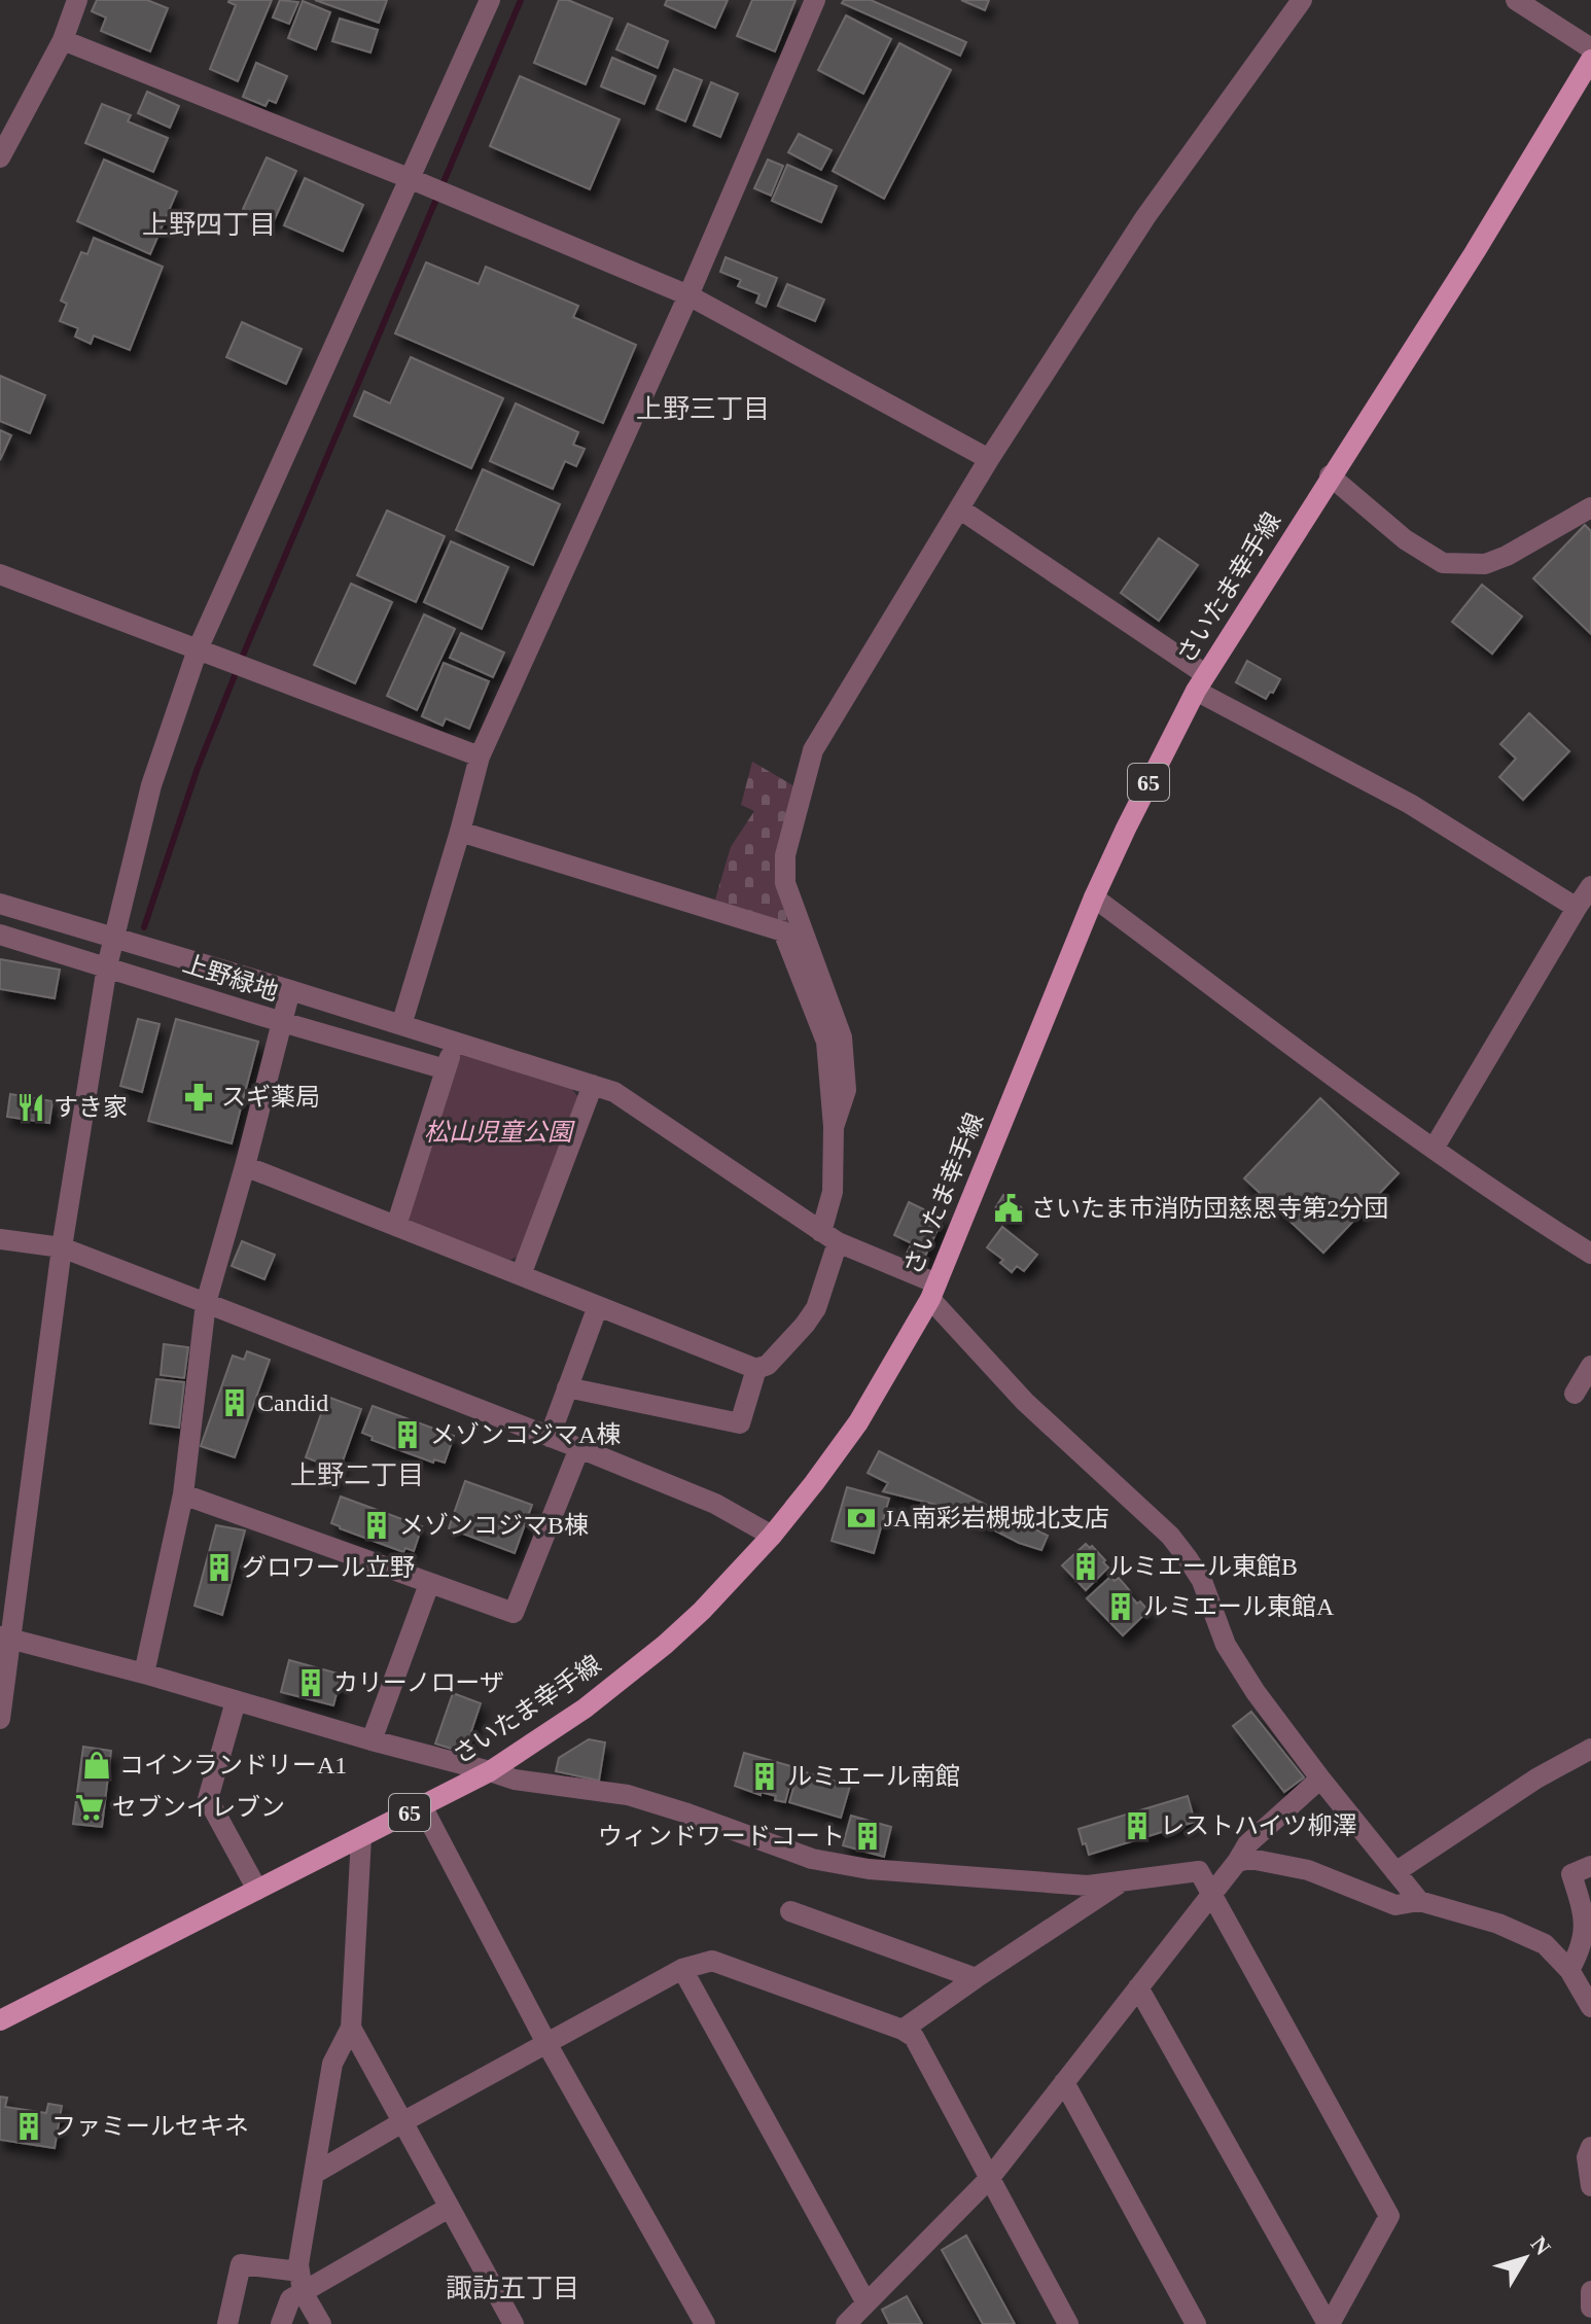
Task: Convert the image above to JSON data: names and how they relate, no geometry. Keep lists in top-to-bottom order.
{
  "streets": {
    "main road": ["さいたま幸手線", "65"],
    "street": ["上野緑地"]
  },
  "districts": [
    "上野四丁目",
    "上野三丁目",
    "上野二丁目",
    "諏訪五丁目"
  ],
  "parks": ["松山児童公園"],
  "places": {
    "pharmacy": ["スギ薬局"],
    "restaurant": ["すき家"],
    "public building": ["さいたま市消防団慈恩寺第2分団"],
    "building": [
      "Candid",
      "メゾンコジマA棟",
      "メゾンコジマB棟",
      "ルミエール東館B",
      "グロワール立野",
      "ルミエール東館A",
      "カリーノローザ",
      "ルミエール南館",
      "レストハイツ柳澤",
      "ウィンドワードコート",
      "ファミールセキネ"
    ],
    "bank": ["JA南彩岩槻城北支店"],
    "shop": ["コインランドリーA1"],
    "supermarket": ["セブンイレブン"]
  },
  "north": "top right"
}
